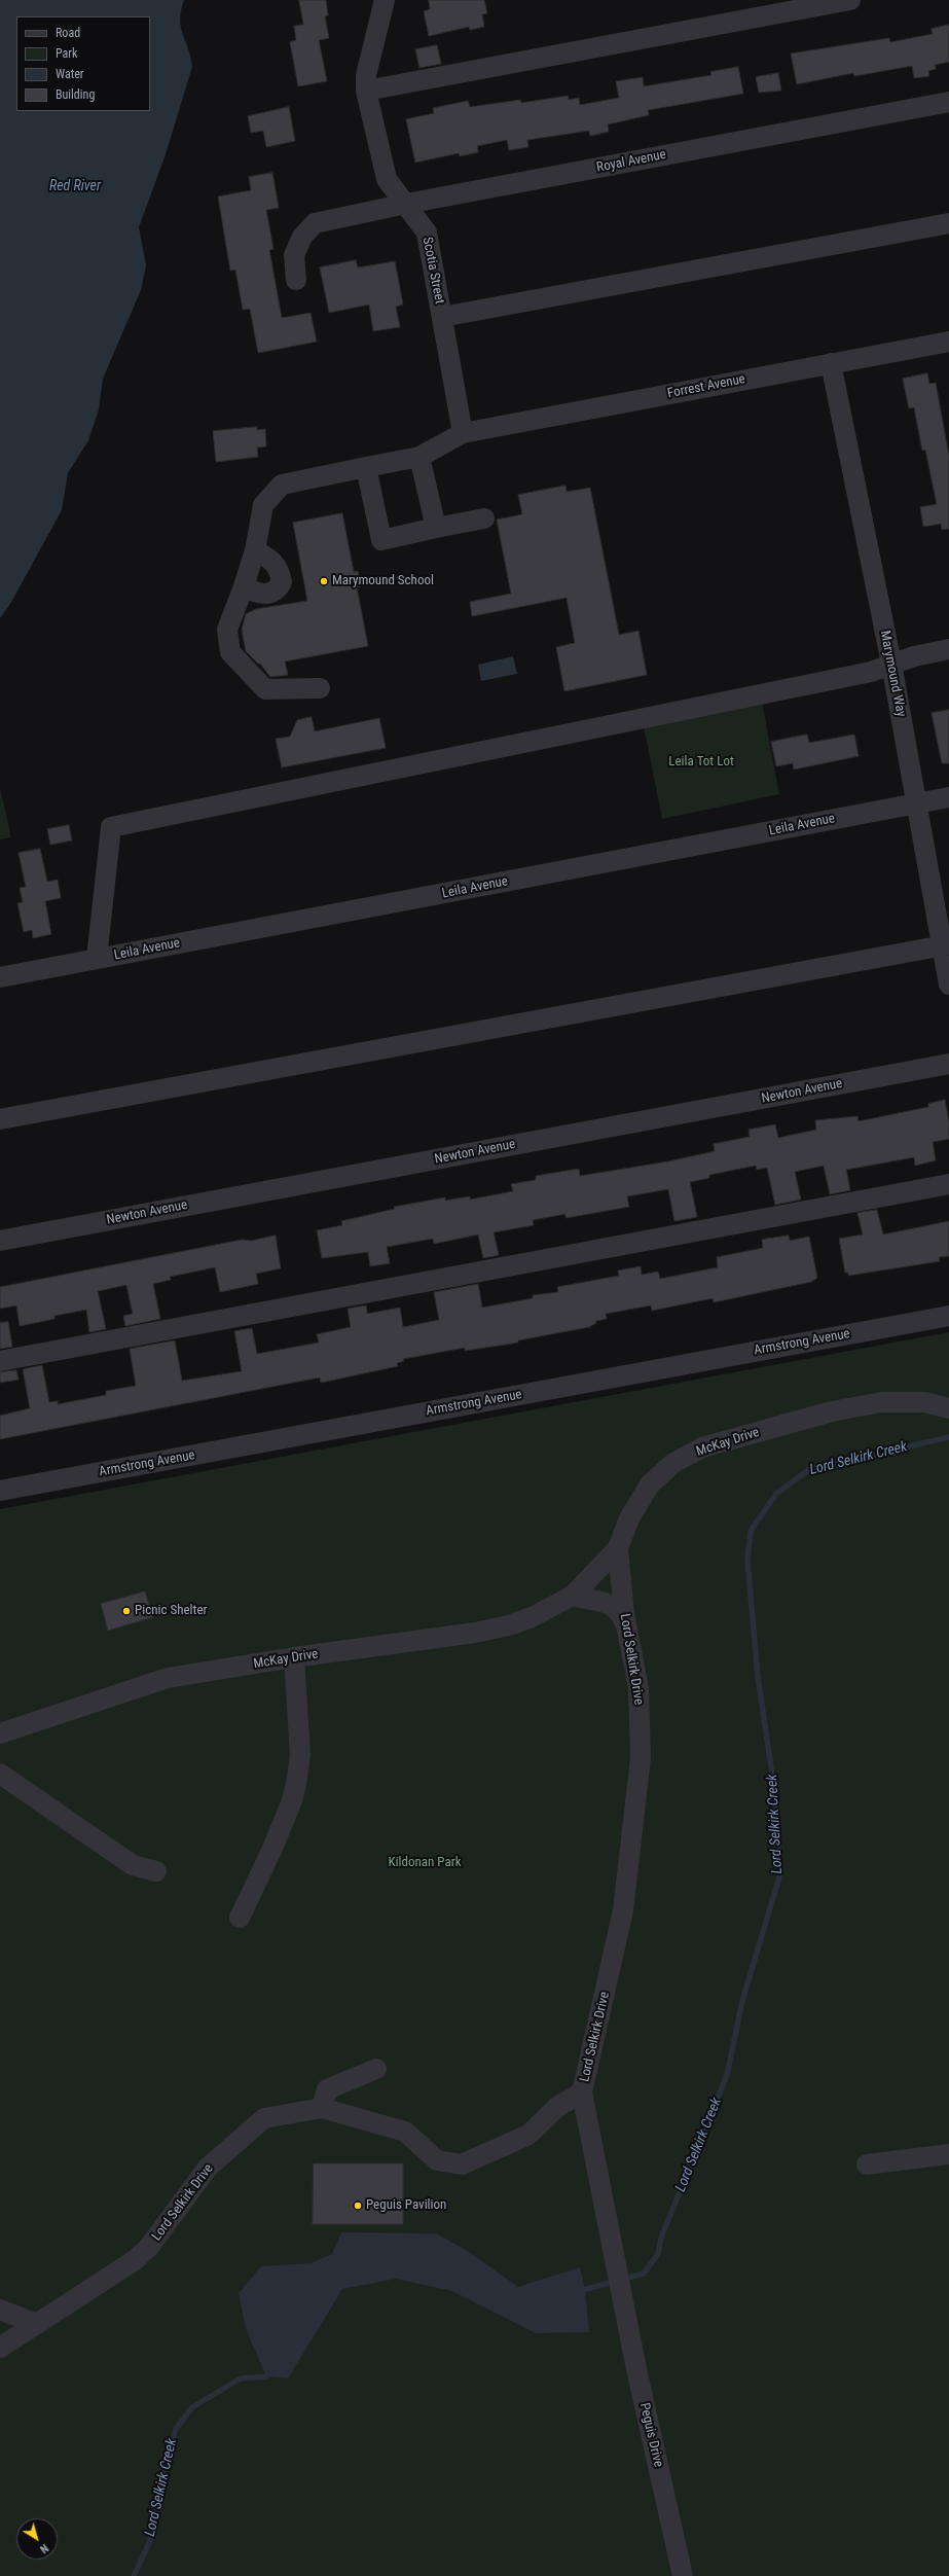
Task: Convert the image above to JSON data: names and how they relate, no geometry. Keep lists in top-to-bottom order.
{
  "streets": {
    "street": [
      "Royal Avenue",
      "Scotia Street",
      "Forrest Avenue",
      "Marymound Way",
      "Leila Avenue",
      "Newton Avenue",
      "Armstrong Avenue",
      "McKay Drive",
      "Lord Selkirk Drive",
      "Peguis Drive"
    ]
  },
  "crossings": [
    ["Royal Avenue", "Scotia Street"],
    ["Scotia Street", "Forrest Avenue"],
    ["Forrest Avenue", "Marymound Way"],
    ["Marymound Way", "Leila Avenue"],
    ["McKay Drive", "Lord Selkirk Drive"],
    ["Lord Selkirk Drive", "Peguis Drive"]
  ],
  "water": ["Red River", "Lord Selkirk Creek"],
  "parks": ["Leila Tot Lot", "Kildonan Park"],
  "places": ["Marymound School", "Picnic Shelter", "Peguis Pavilion"],
  "legend": [
    "Road",
    "Park",
    "Water",
    "Building"
  ],
  "north": "bottom right"
}
